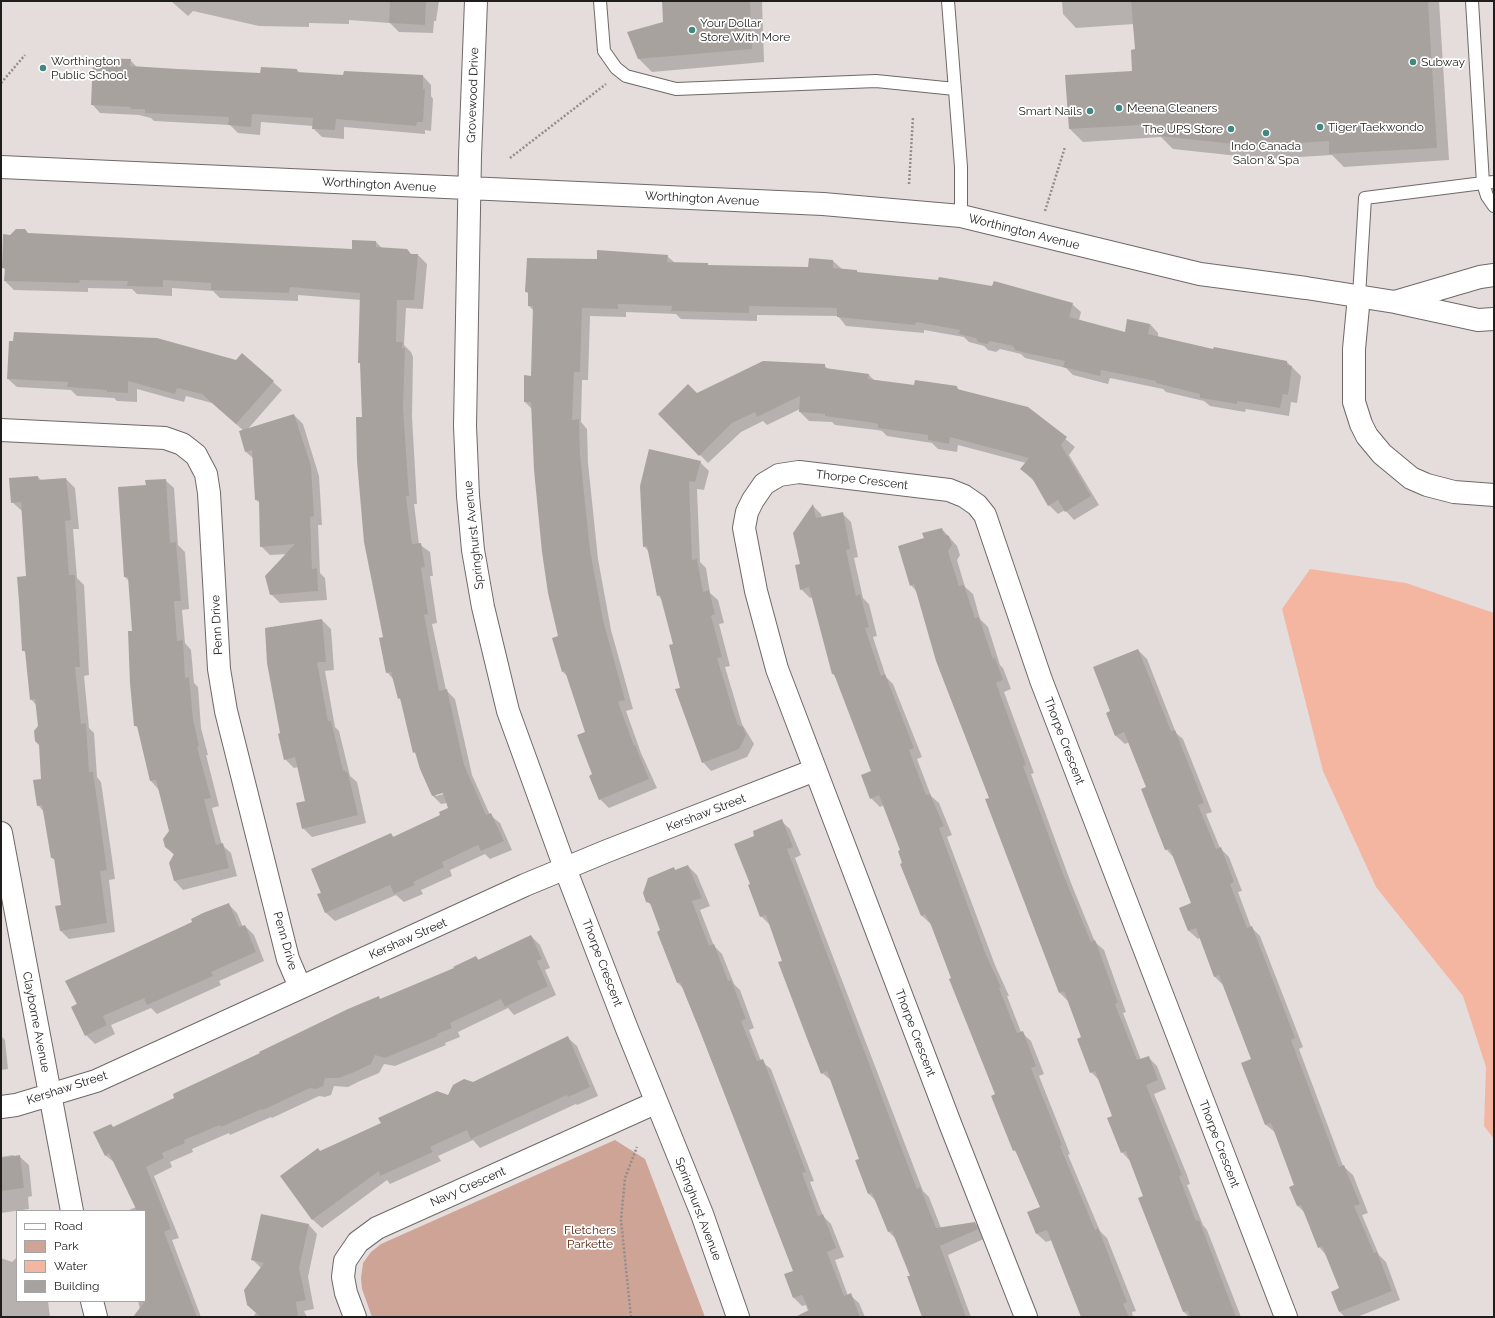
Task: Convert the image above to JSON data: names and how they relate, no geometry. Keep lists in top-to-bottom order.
{
  "streets": {
    "street": [
      "Grovewood Drive",
      "Worthington Avenue",
      "Thorpe Crescent",
      "Springhurst Avenue",
      "Penn Drive",
      "Kershaw Street",
      "Clayborne Avenue",
      "Navy Crescent"
    ]
  },
  "crossings": [
    ["Grovewood Drive", "Worthington Avenue"],
    ["Grovewood Drive", "Springhurst Avenue"],
    ["Worthington Avenue", "Springhurst Avenue"],
    ["Thorpe Crescent", "Springhurst Avenue"],
    ["Thorpe Crescent", "Kershaw Street"],
    ["Thorpe Crescent", "Navy Crescent"],
    ["Springhurst Avenue", "Kershaw Street"],
    ["Springhurst Avenue", "Navy Crescent"],
    ["Penn Drive", "Kershaw Street"],
    ["Kershaw Street", "Clayborne Avenue"]
  ],
  "parks": ["Fletchers Parkette"],
  "places": [
    "Your Dollar Store With More",
    "Subway",
    "Worthington Public School",
    "Meena Cleaners",
    "Smart Nails",
    "Tiger Taekwondo",
    "The UPS Store",
    "Indo Canada Salon & Spa"
  ],
  "legend": [
    "Road",
    "Park",
    "Water",
    "Building"
  ]
}
